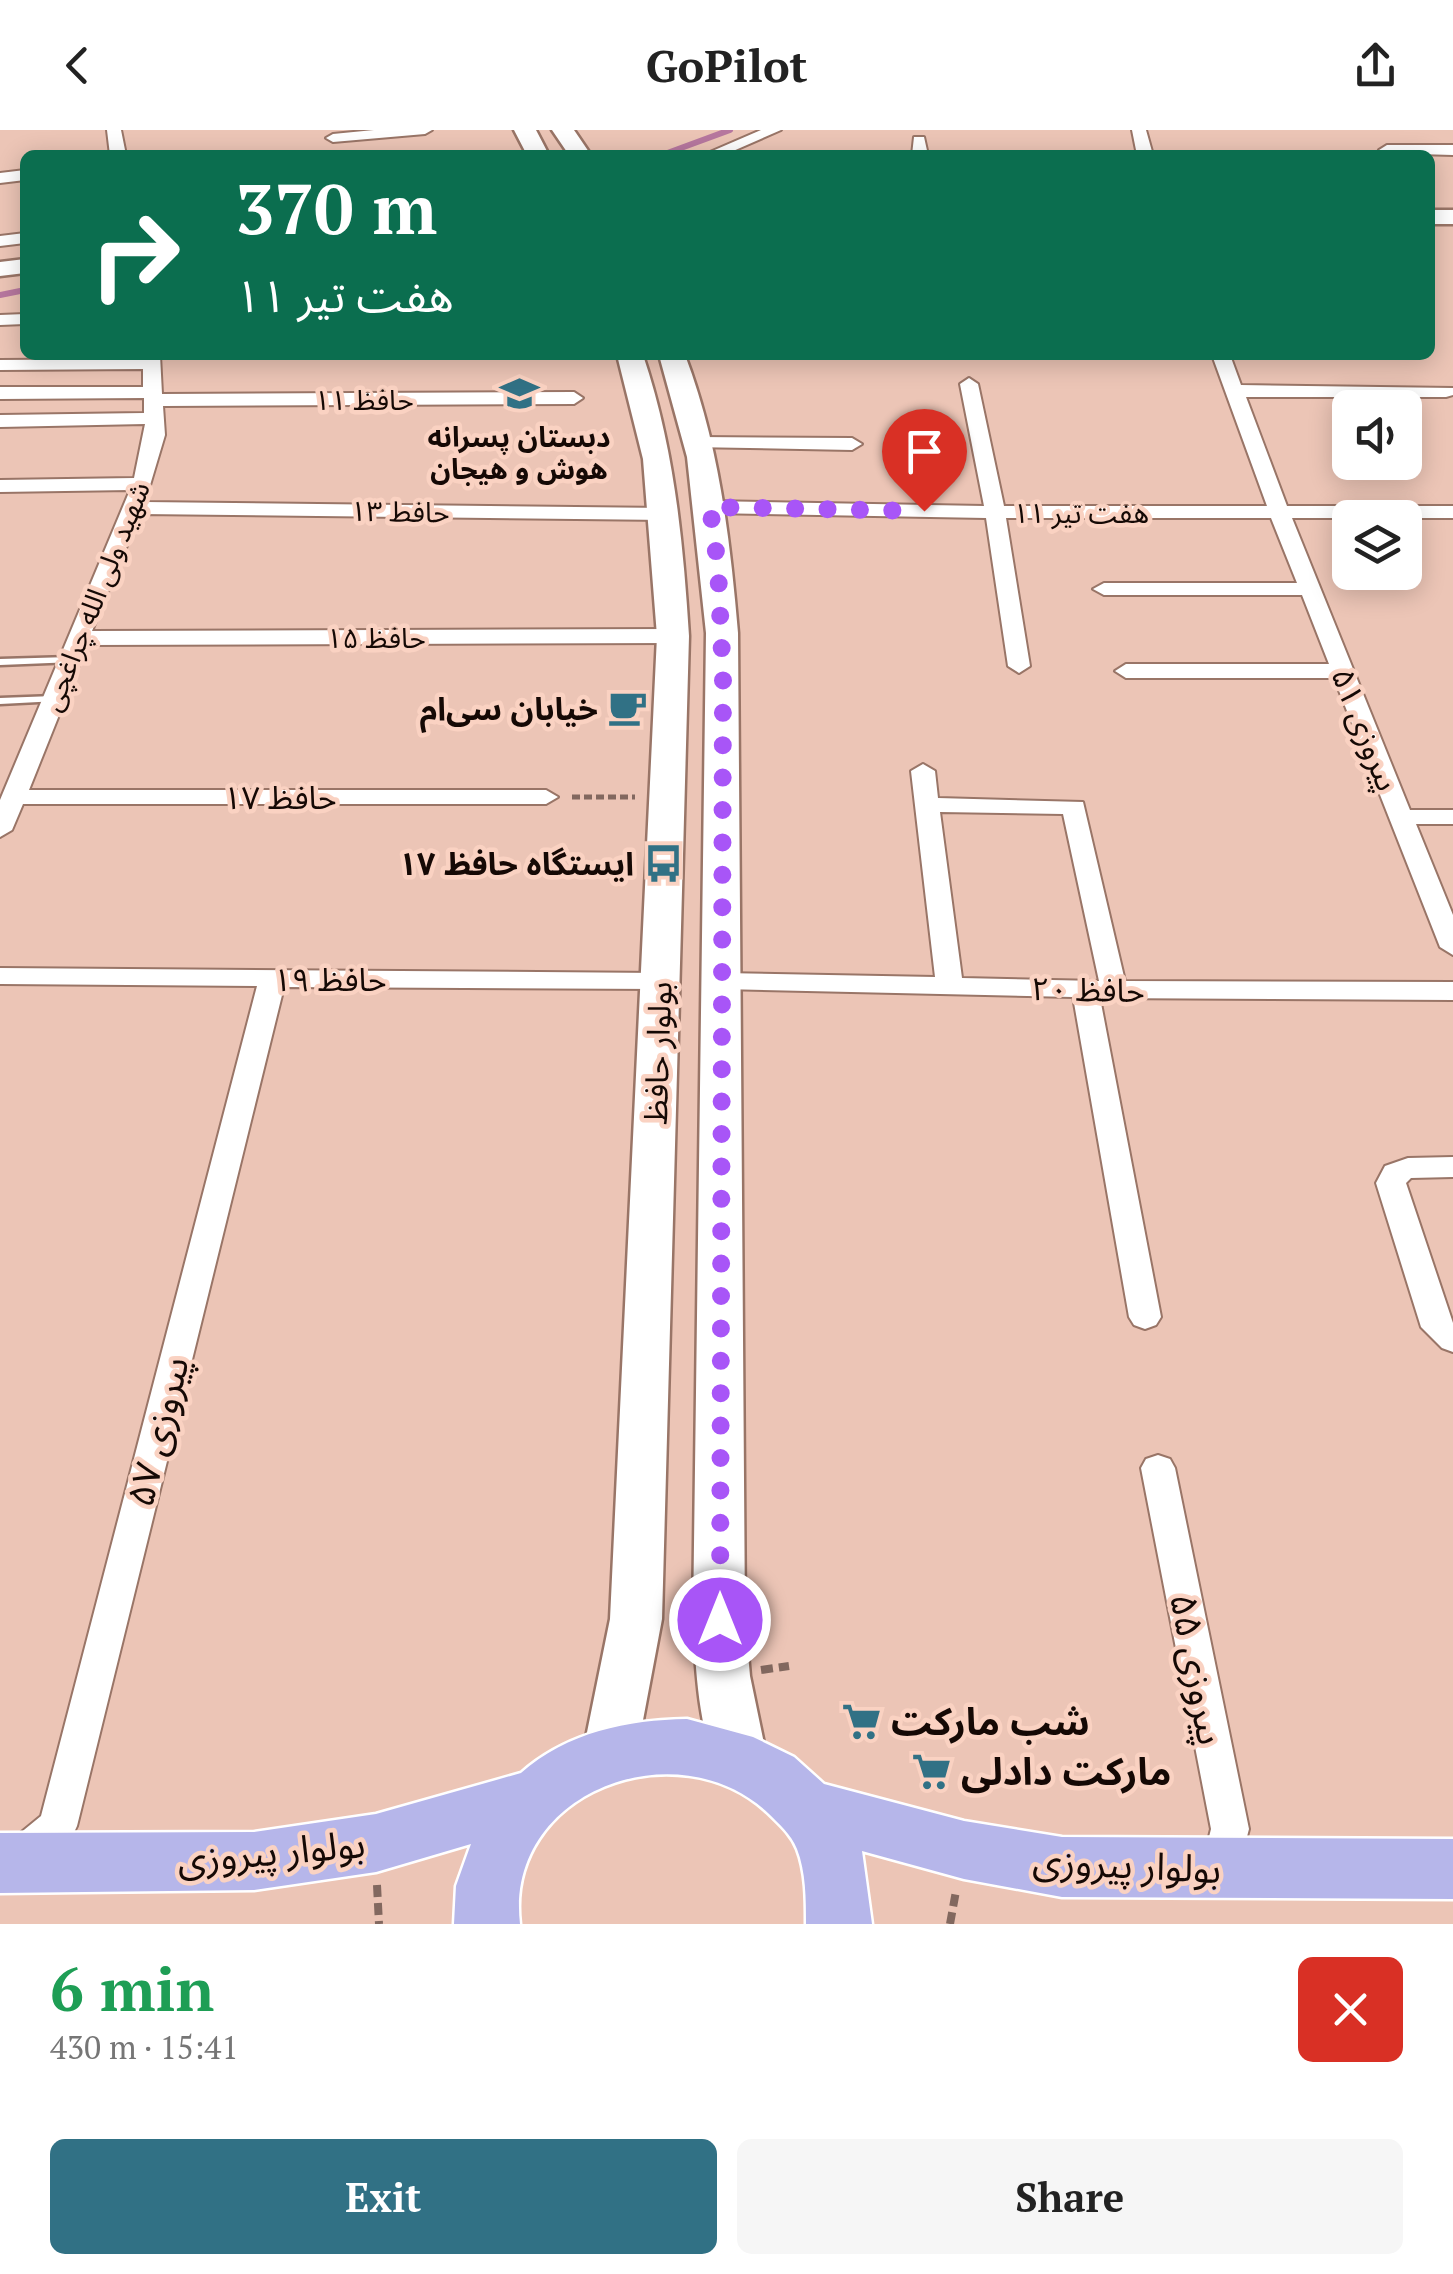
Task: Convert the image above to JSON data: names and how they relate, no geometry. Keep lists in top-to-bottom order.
{
  "streets": {
    "main road": ["بولوار پیروزی"],
    "street": [
      "حافظ ۱۱",
      "حافط ۱۳",
      "هفت تیر ۱۱",
      "شهید ولی الله چراغچی",
      "حافظ ۱۵",
      "پیروزی ۵۱",
      "حافظ ۱۷",
      "حافظ ۱۹",
      "حافظ ۲۰",
      "بولوار حافظ",
      "پیروزی ۵۷",
      "پیروزی ۵۵"
    ]
  },
  "crossings": [
    ["حافظ ۱۱", "شهید ولی الله چراغچی"],
    ["حافط ۱۳", "شهید ولی الله چراغچی"],
    ["حافط ۱۳", "بولوار حافظ"],
    ["هفت تیر ۱۱", "پیروزی ۵۱"],
    ["هفت تیر ۱۱", "بولوار حافظ"],
    ["شهید ولی الله چراغچی", "حافظ ۱۵"],
    ["شهید ولی الله چراغچی", "حافظ ۱۷"],
    ["حافظ ۱۵", "بولوار حافظ"],
    ["حافظ ۱۹", "بولوار حافظ"],
    ["حافظ ۱۹", "پیروزی ۵۷"],
    ["حافظ ۲۰", "بولوار حافظ"],
    ["پیروزی ۵۷", "بولوار پیروزی"],
    ["پیروزی ۵۵", "بولوار پیروزی"]
  ],
  "places": {
    "school or university": ["دبستان پسرانه هوش و هیجان"],
    "cafe": ["خیابان سی‌ام"],
    "bus stop": ["ایستگاه حافظ ۱۷"],
    "supermarket": ["شب مارکت", "مارکت دادلی"]
  },
  "page": {
    "header": "GoPilot",
    "turn": ["370 m", "هفت تیر ۱۱"],
    "heading": ["6 min", "430 m · 15:41"],
    "buttons": ["Exit", "Share"]
  }
}
